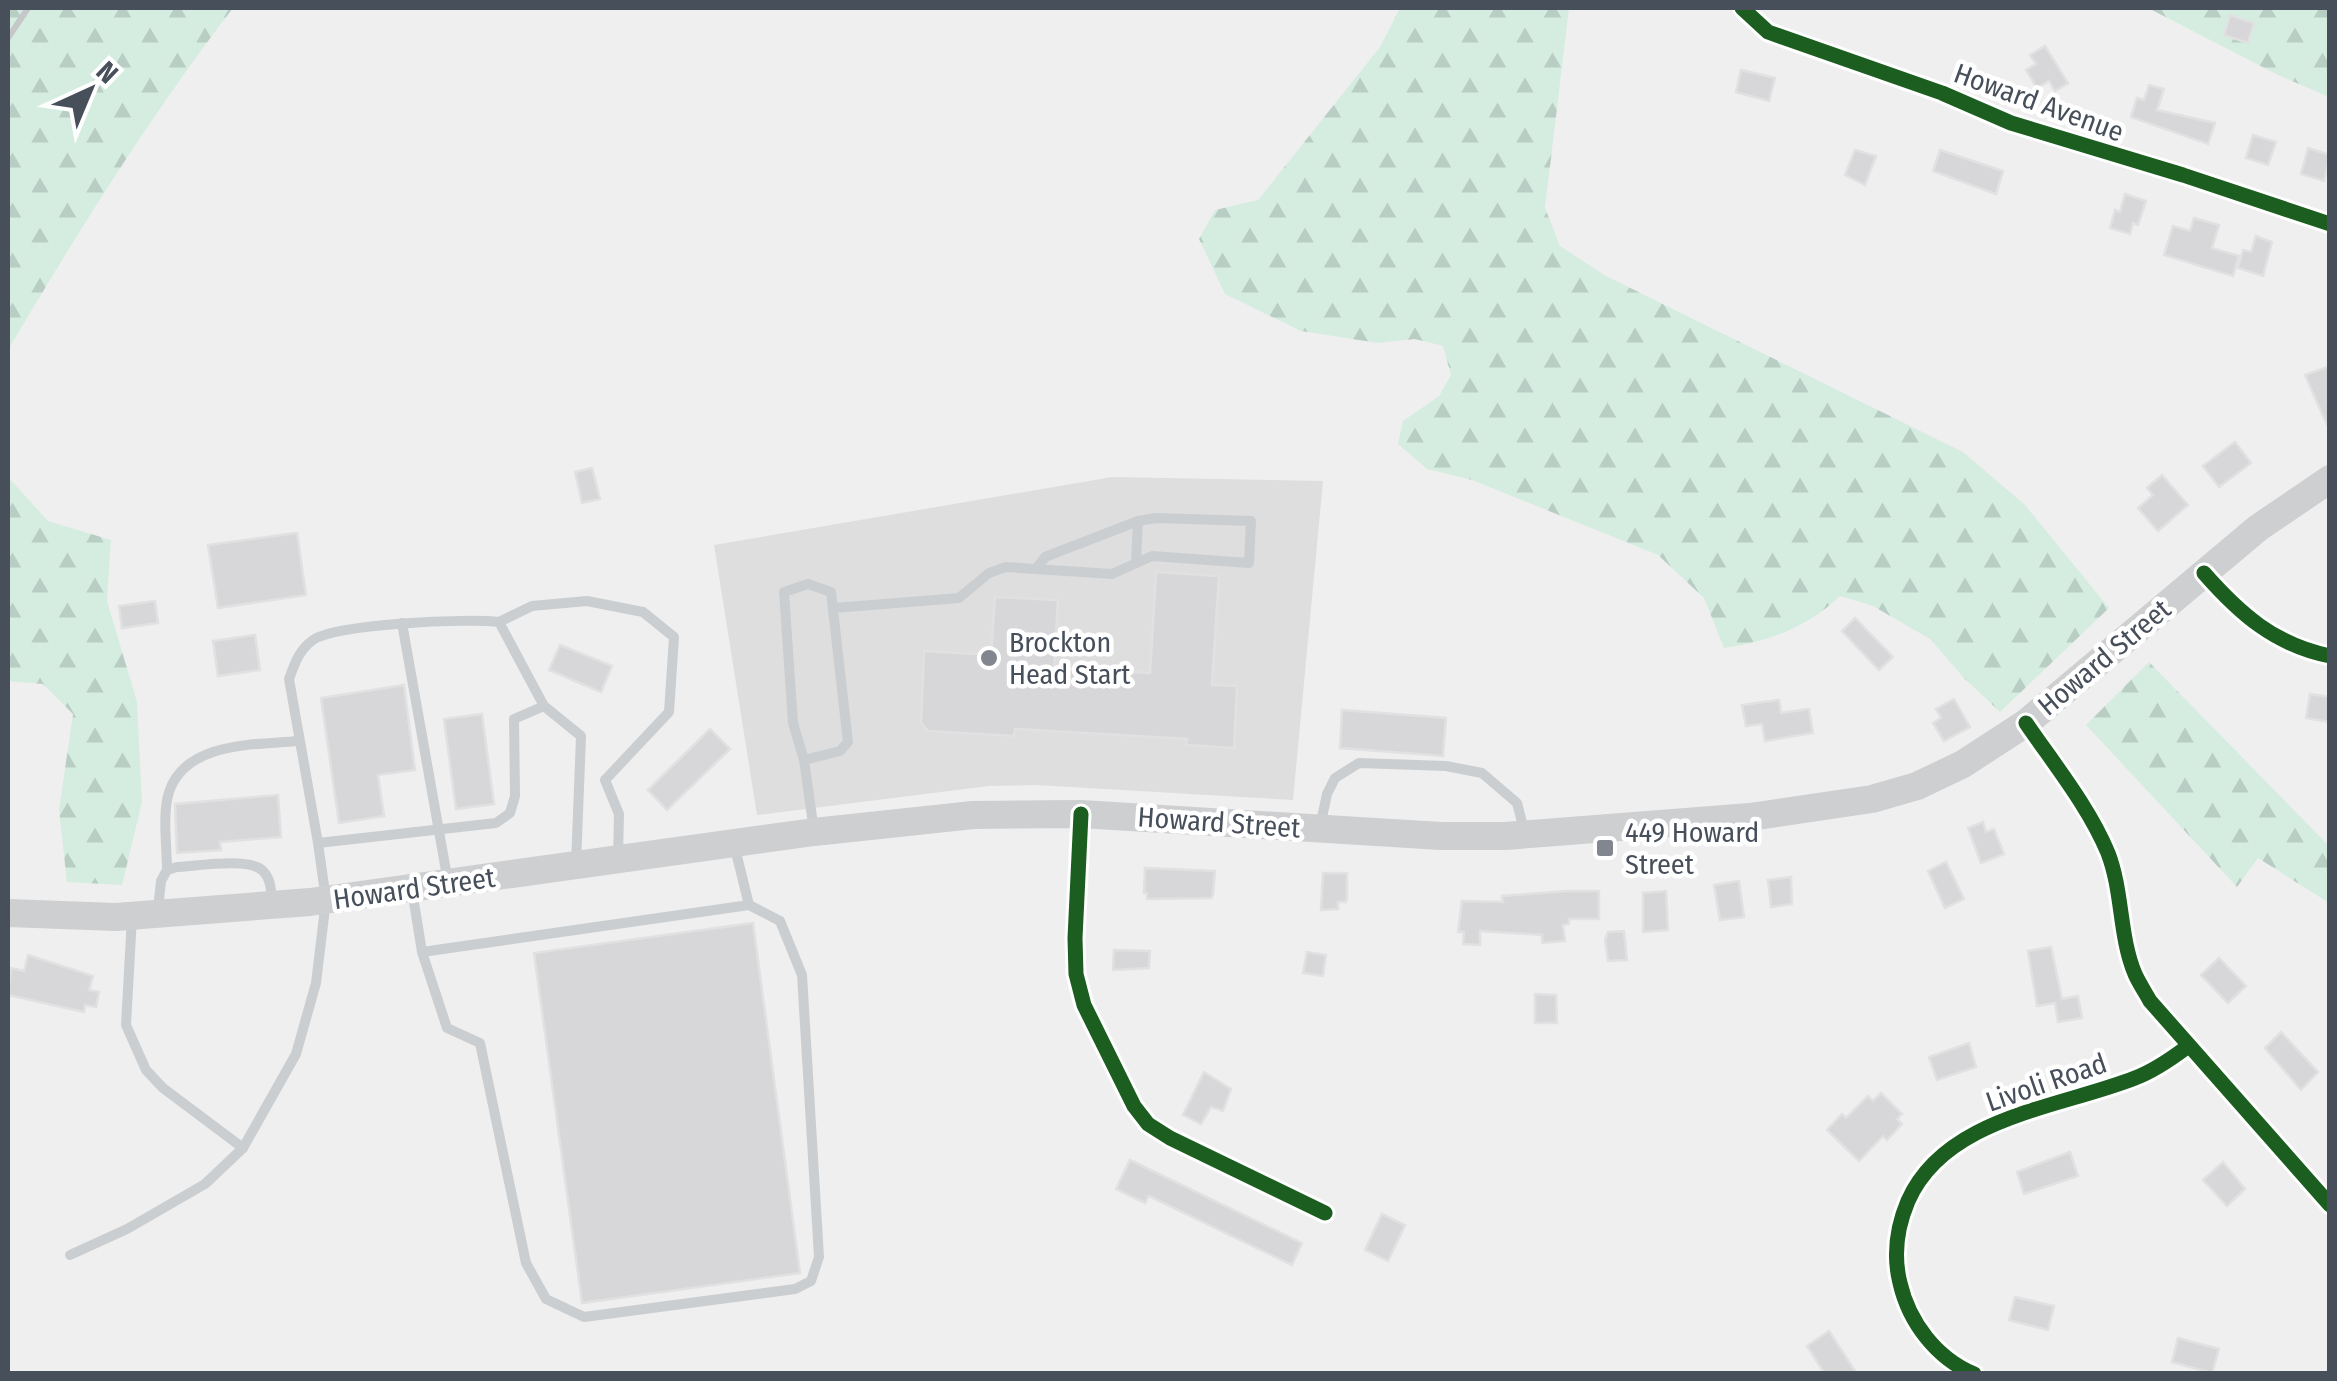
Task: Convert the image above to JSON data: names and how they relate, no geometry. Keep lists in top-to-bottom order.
{
  "streets": {
    "main road": ["Howard Street"],
    "street": ["Howard Avenue", "Livoli Road"]
  },
  "places": {
    "other": ["Brockton Head Start"],
    "transit": ["449 Howard Street"]
  },
  "north": "top right"
}
